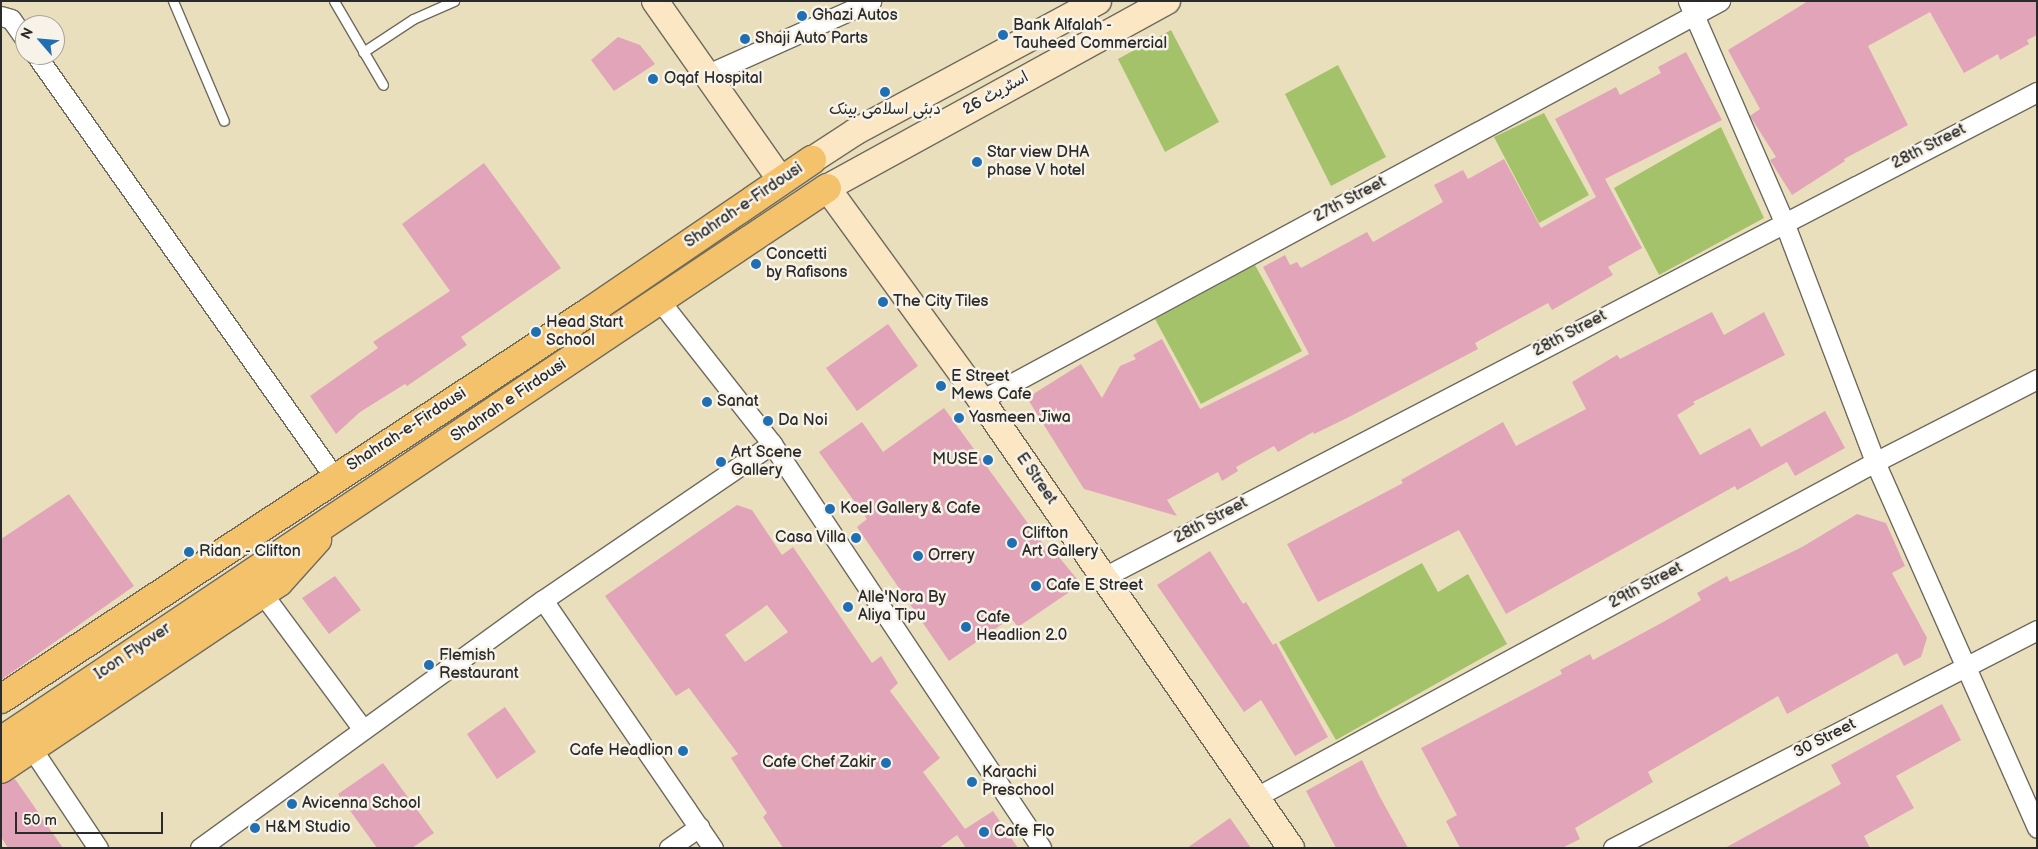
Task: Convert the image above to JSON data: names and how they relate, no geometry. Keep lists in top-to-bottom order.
{
  "streets": {
    "main road": [
      "اسٹریٹ 26",
      "Shahrah-e-Firdousi",
      "Shahrah e Firdousi",
      "E Street",
      "Icon Flyover"
    ],
    "street": [
      "28th Street",
      "27th Street",
      "29th Street",
      "30 Street"
    ]
  },
  "crossings": [
    ["اسٹریٹ 26", "Shahrah-e-Firdousi"],
    ["اسٹریٹ 26", "Shahrah e Firdousi"],
    ["اسٹریٹ 26", "E Street"],
    ["28th Street", "E Street"],
    ["27th Street", "E Street"],
    ["Shahrah e Firdousi", "E Street"],
    ["Shahrah e Firdousi", "Icon Flyover"],
    ["E Street", "29th Street"]
  ],
  "places": [
    "Ghazi Autos",
    "Bank Alfalah - Tauheed Commercial",
    "Shaji Auto Parts",
    "Oqaf Hospital",
    "دبئی اسلامی بینک",
    "Star view DHA phase V hotel",
    "Concetti by Rafisons",
    "The City Tiles",
    "Head Start School",
    "E Street Mews Cafe",
    "Sanat",
    "Yasmeen Jiwa",
    "Da Noi",
    "MUSE",
    "Art Scene Gallery",
    "Koel Gallery & Cafe",
    "Casa Villa",
    "Clifton Art Gallery",
    "Ridan - Clifton",
    "Orrery",
    "Cafe E Street",
    "Alle'Nora By Aliya Tipu",
    "Cafe Headlion 2.0",
    "Flemish Restaurant",
    "Cafe Headlion",
    "Cafe Chef Zakir",
    "Karachi Preschool",
    "Avicenna School",
    "H&M Studio",
    "Cafe Flo"
  ],
  "scale_bar": "50 m",
  "north": "top left"
}
